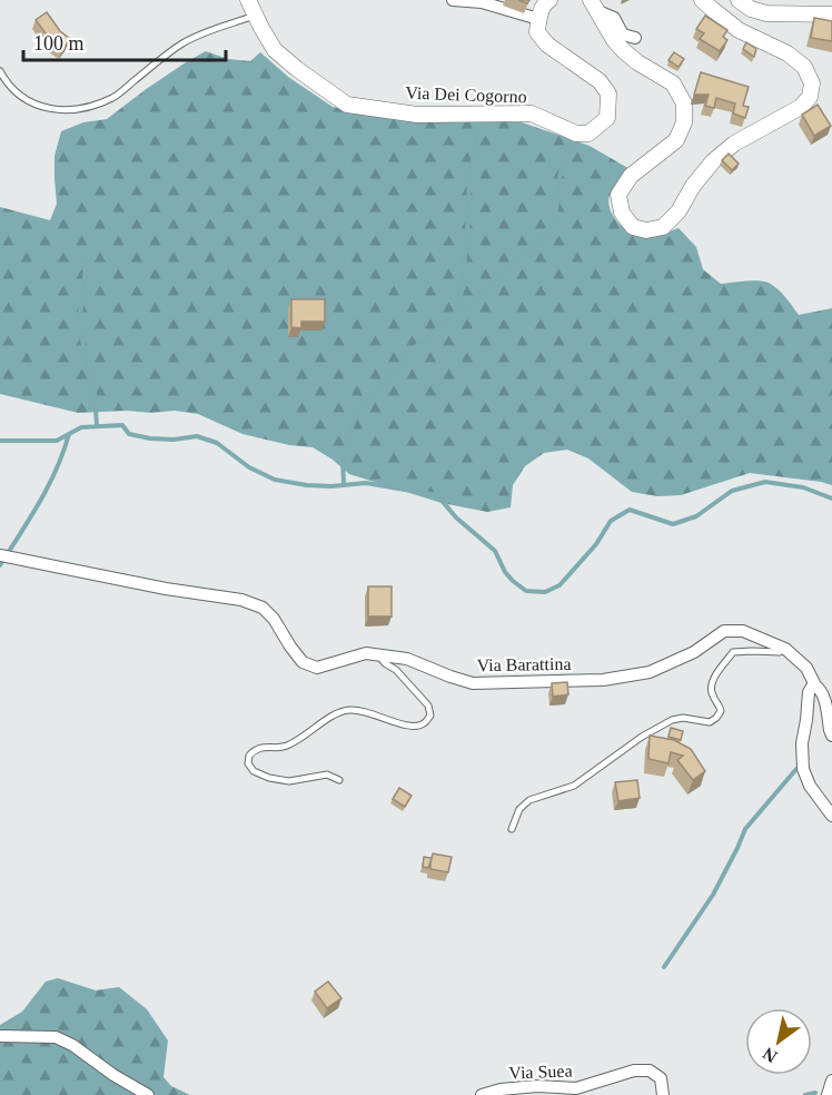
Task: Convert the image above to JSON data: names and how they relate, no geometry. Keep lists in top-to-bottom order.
{
  "streets": {
    "street": ["Via Dei Cogorno", "Via Barattina", "Via Suea"]
  },
  "scale_bar": "100 m",
  "north": "bottom left"
}
